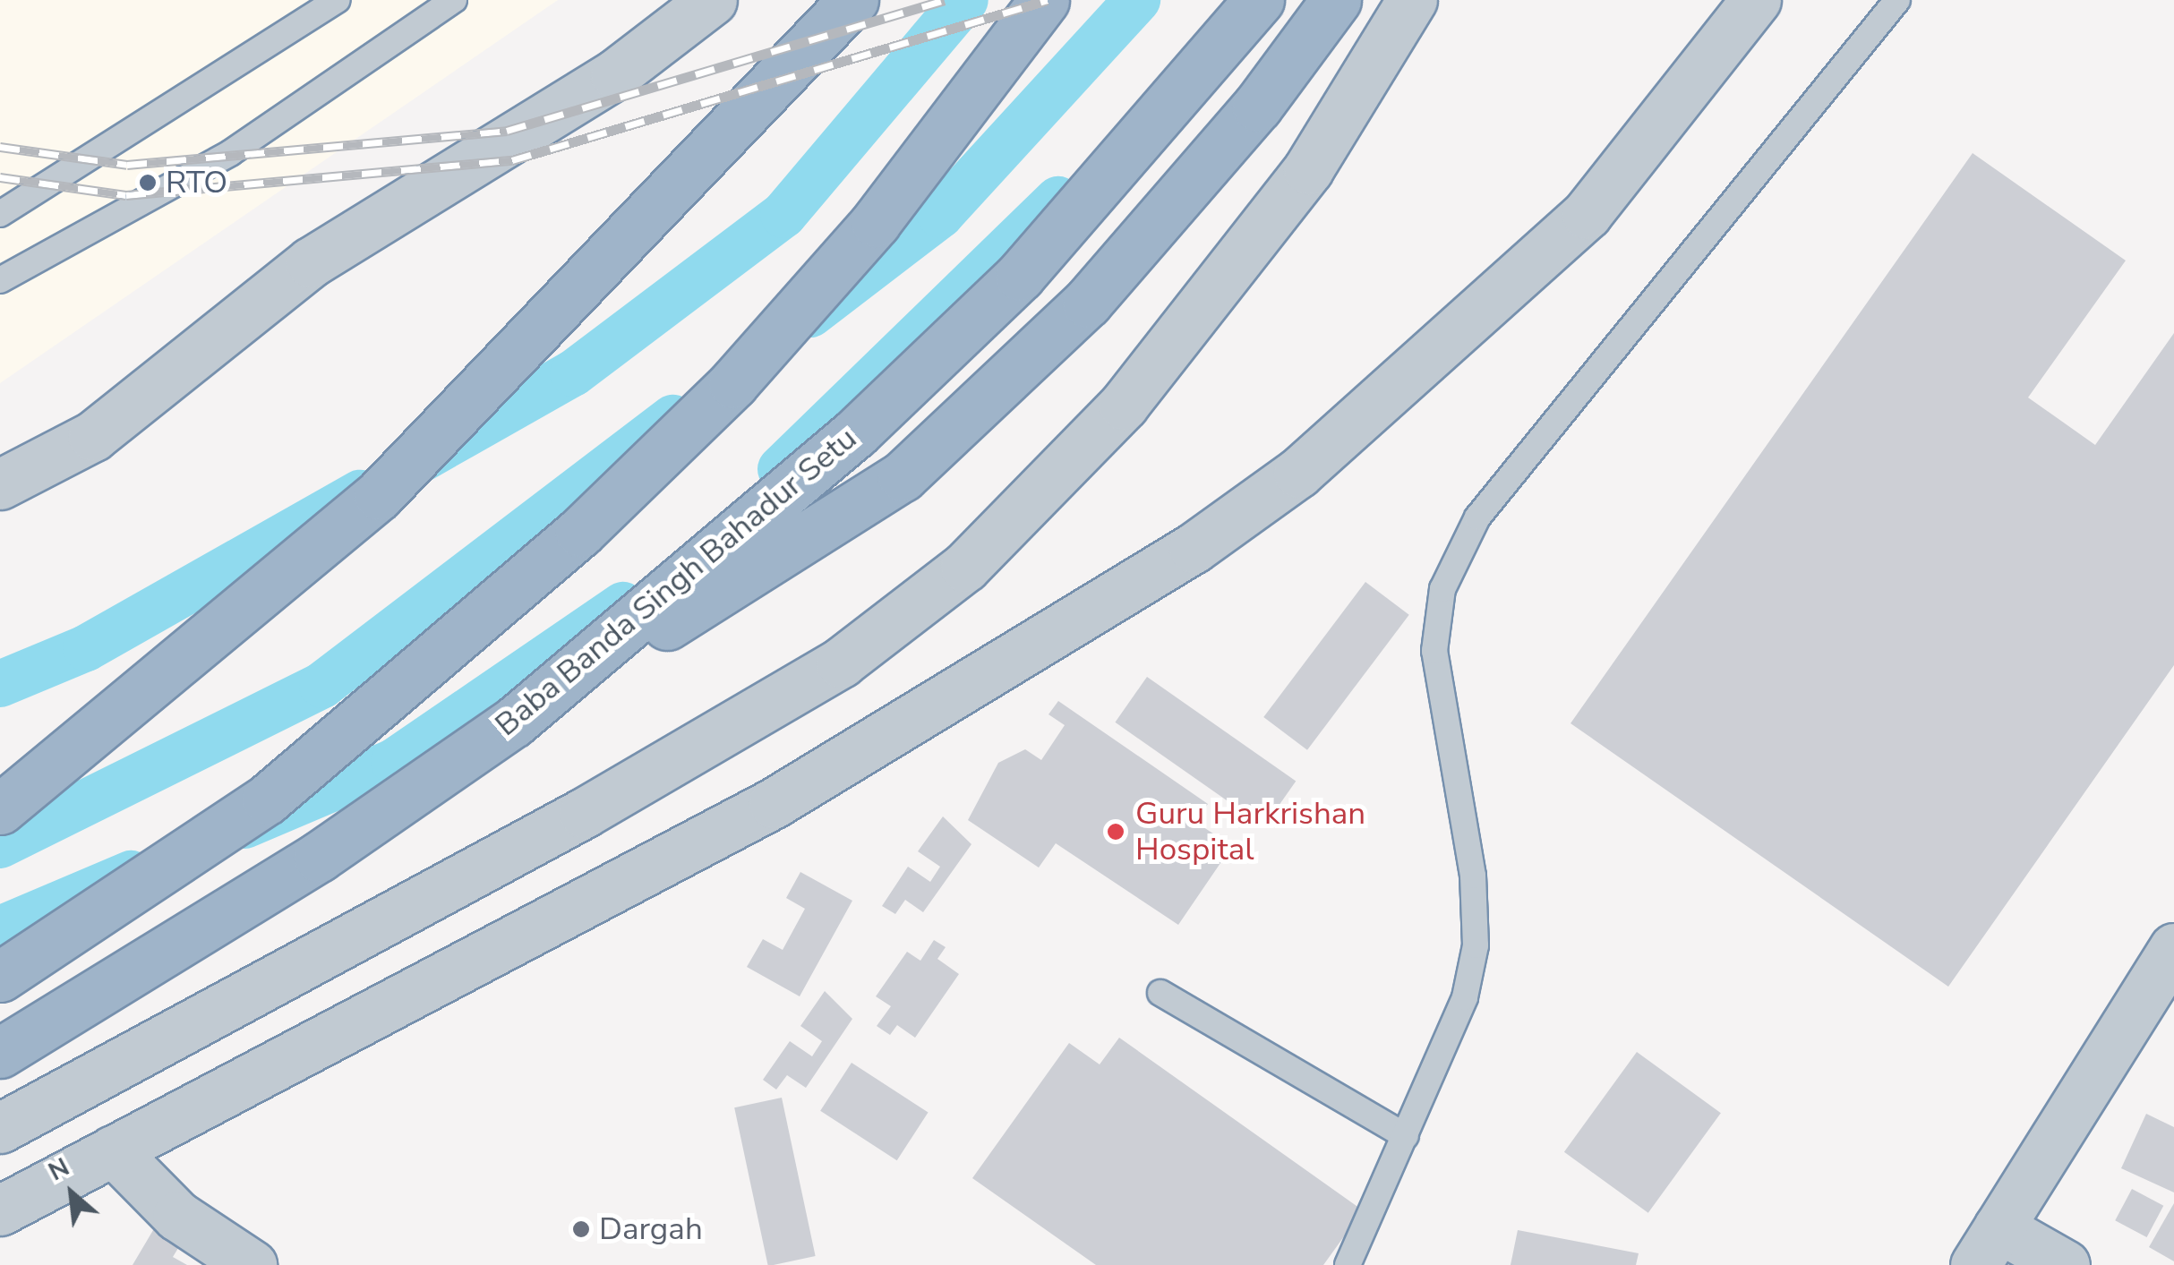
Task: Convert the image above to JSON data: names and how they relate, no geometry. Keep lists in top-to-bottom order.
{
  "streets": {
    "highway": ["Baba Banda Singh Bahadur Setu"]
  },
  "places": ["RTO", "Guru Harkrishan Hospital", "Dargah"],
  "north": "top left"
}
